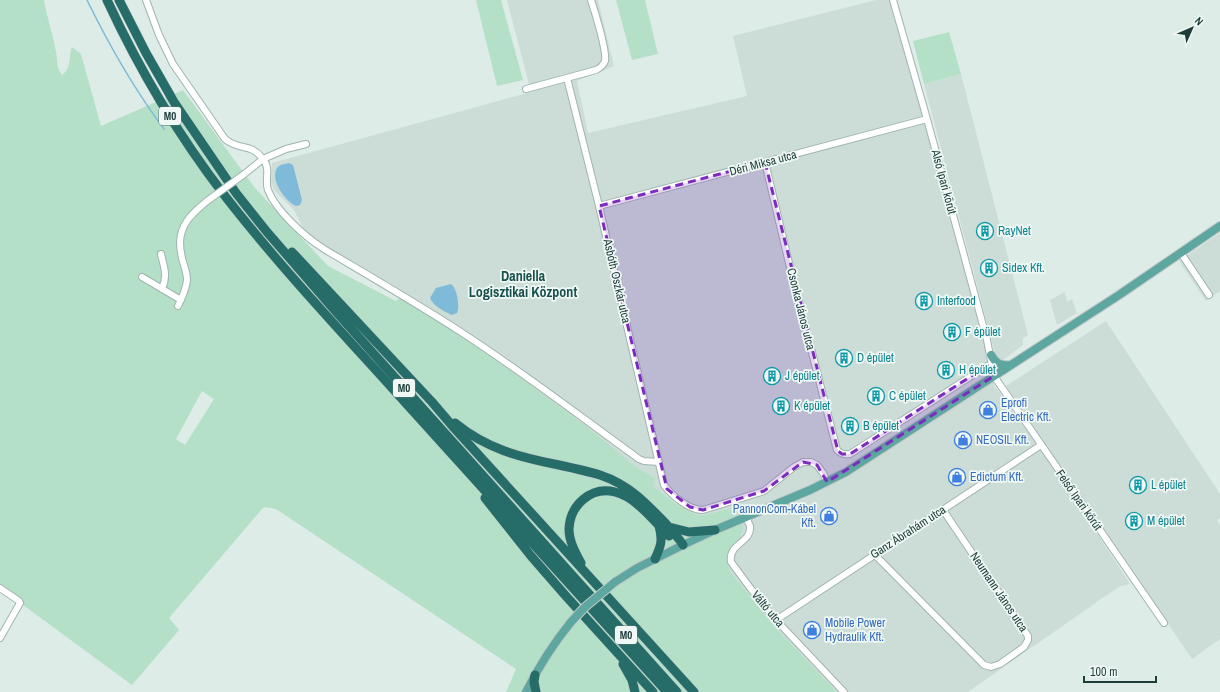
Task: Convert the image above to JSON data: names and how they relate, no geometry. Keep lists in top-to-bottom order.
{
  "streets": {
    "highway": ["M0"],
    "street": [
      "Déri Miksa utca",
      "Alsó Ipari körút",
      "Asbóth Oszkár utca",
      "Csonka János utca",
      "Felső Ipari körút",
      "Ganz Ábrahám utca",
      "Neumann János utca",
      "Váltó utca"
    ]
  },
  "crossings": [
    ["Déri Miksa utca", "Alsó Ipari körút"],
    ["Déri Miksa utca", "Asbóth Oszkár utca"],
    ["Déri Miksa utca", "Csonka János utca"],
    ["Alsó Ipari körút", "Csonka János utca"],
    ["Alsó Ipari körút", "Felső Ipari körút"],
    ["Felső Ipari körút", "Ganz Ábrahám utca"],
    ["Ganz Ábrahám utca", "Neumann János utca"],
    ["Ganz Ábrahám utca", "Váltó utca"]
  ],
  "districts": ["Daniella Logisztikai Központ"],
  "places": {
    "building": [
      "RayNet",
      "Sidex Kft.",
      "Interfood",
      "F épület",
      "D épület",
      "H épület",
      "J épület",
      "C épület",
      "K épület",
      "B épület",
      "L épület",
      "M épület"
    ],
    "shop": [
      "Eprofi Electric Kft.",
      "NEOSIL Kft.",
      "Edictum Kft.",
      "PannonCom-Kábel Kft.",
      "Mobile Power Hydraulik Kft."
    ]
  },
  "scale_bar": "100 m",
  "north": "top right"
}
